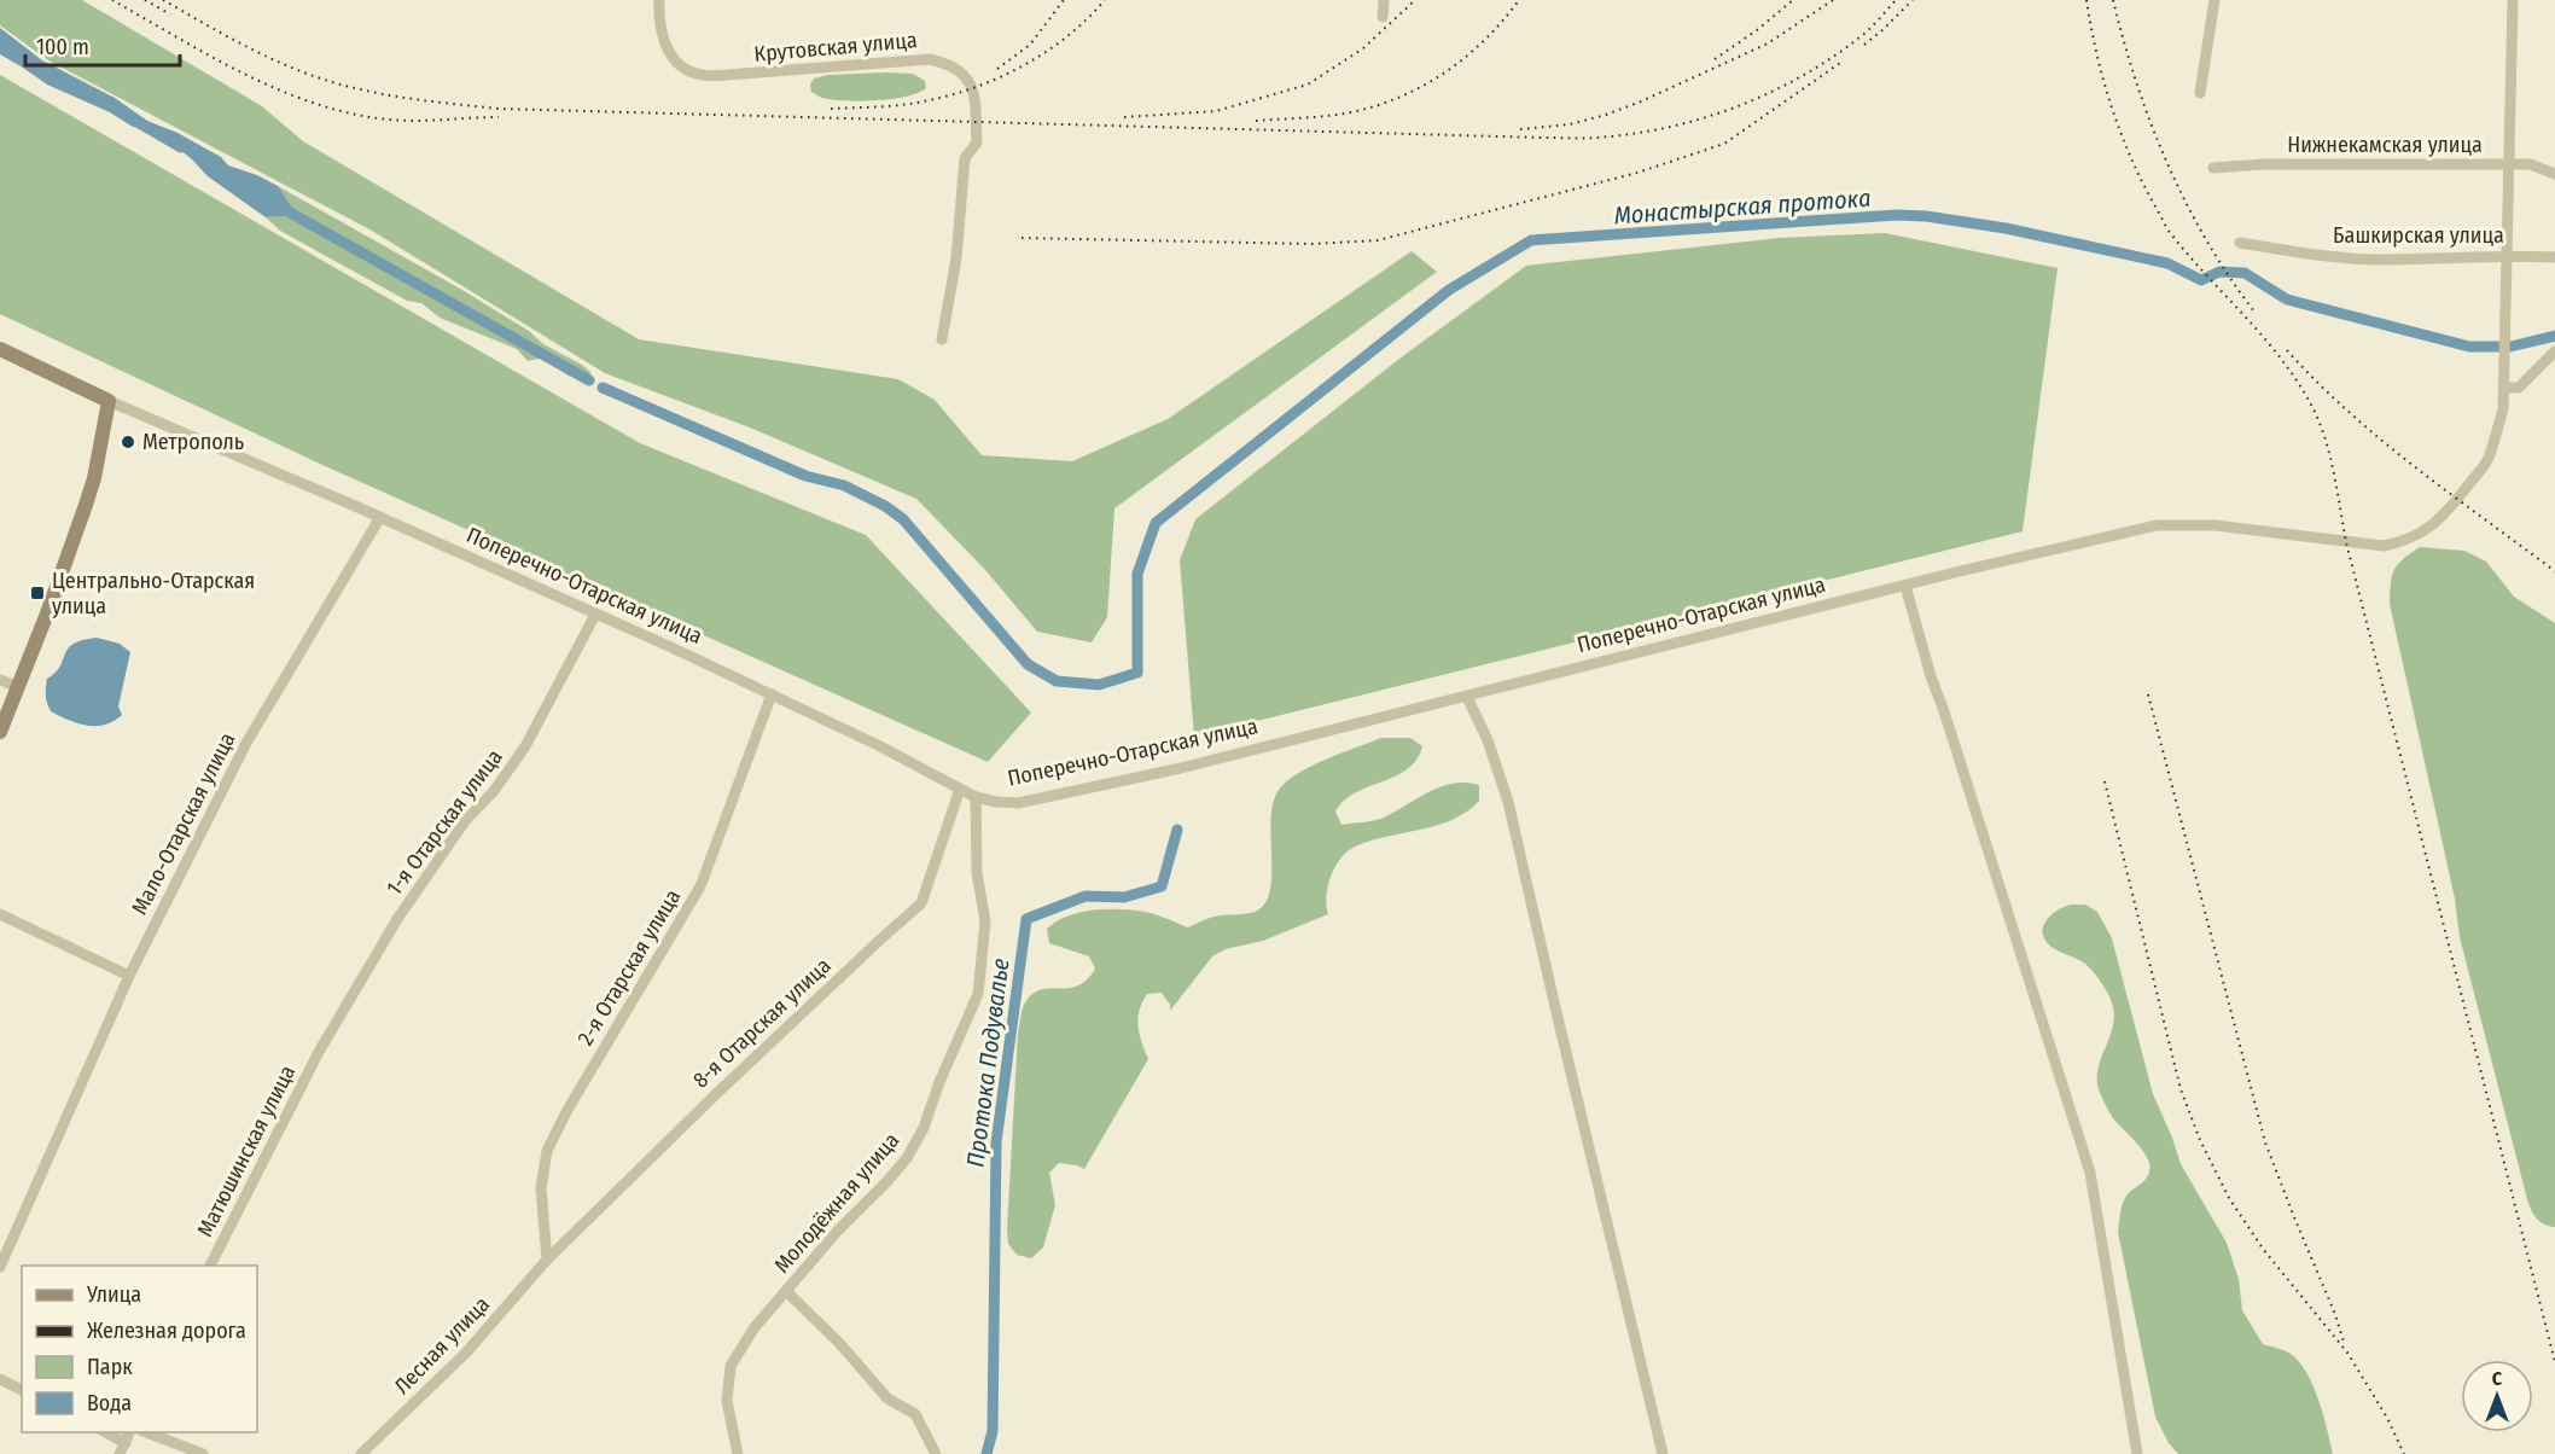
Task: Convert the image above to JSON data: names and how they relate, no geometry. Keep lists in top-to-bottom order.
{
  "streets": {
    "street": [
      "Крутовская улица",
      "Нижнекамская улица",
      "Башкирская улица",
      "Поперечно-Отарская улица",
      "1-я Отарская улица",
      "Мало-Отарская улица",
      "2-я Отарская улица",
      "8-я Отарская улица",
      "Матюшинская улица",
      "Молодёжная улица",
      "Лесная улица"
    ]
  },
  "crossings": [
    ["Нижнекамская улица", "Поперечно-Отарская улица"],
    ["Башкирская улица", "Поперечно-Отарская улица"],
    ["Поперечно-Отарская улица", "1-я Отарская улица"],
    ["Поперечно-Отарская улица", "Мало-Отарская улица"],
    ["Поперечно-Отарская улица", "2-я Отарская улица"],
    ["Поперечно-Отарская улица", "8-я Отарская улица"],
    ["Поперечно-Отарская улица", "Молодёжная улица"],
    ["1-я Отарская улица", "Матюшинская улица"],
    ["2-я Отарская улица", "8-я Отарская улица"],
    ["2-я Отарская улица", "Лесная улица"],
    ["8-я Отарская улица", "Лесная улица"]
  ],
  "water": ["Монастырская протока", "Протока Подувалье"],
  "places": {
    "other": ["Метрополь"],
    "transit": ["Центрально-Отарская улица"]
  },
  "legend": [
    "Улица",
    "Железная дорога",
    "Парк",
    "Вода"
  ],
  "scale_bar": "100 m",
  "north": "top"
}
